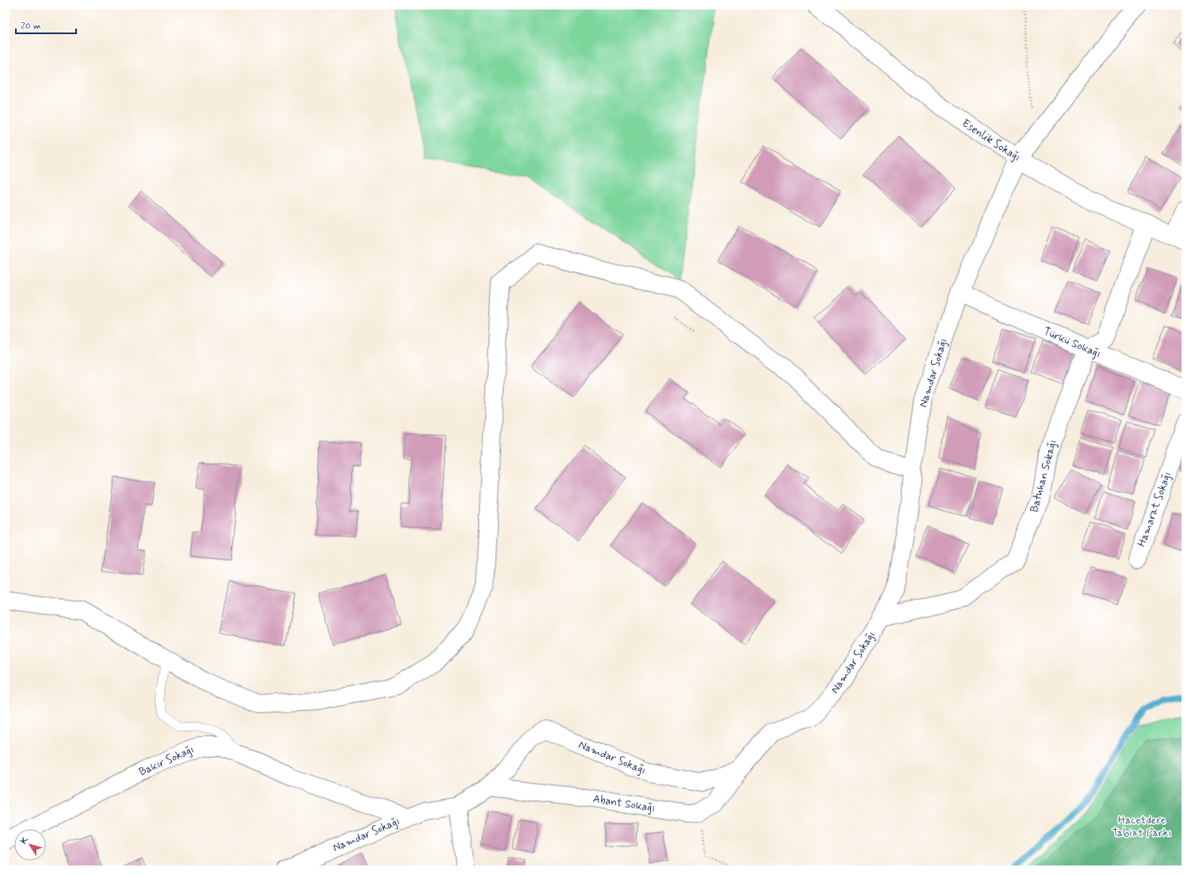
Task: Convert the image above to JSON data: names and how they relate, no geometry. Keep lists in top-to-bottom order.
{
  "streets": {
    "street": [
      "Esenlik Sokağı",
      "Türkü Sokağı",
      "Namdar Sokağı",
      "Batuhan Sokağı",
      "Hamarat Sokağı",
      "Bakır Sokağı",
      "Abant Sokağı"
    ]
  },
  "crossings": [
    ["Esenlik Sokağı", "Namdar Sokağı"],
    ["Türkü Sokağı", "Namdar Sokağı"],
    ["Türkü Sokağı", "Batuhan Sokağı"],
    ["Namdar Sokağı", "Batuhan Sokağı"],
    ["Namdar Sokağı", "Bakır Sokağı"],
    ["Namdar Sokağı", "Abant Sokağı"]
  ],
  "parks": ["Hacetdere Tabiat Parkı"],
  "scale_bar": "20 m",
  "north": "top left"
}
